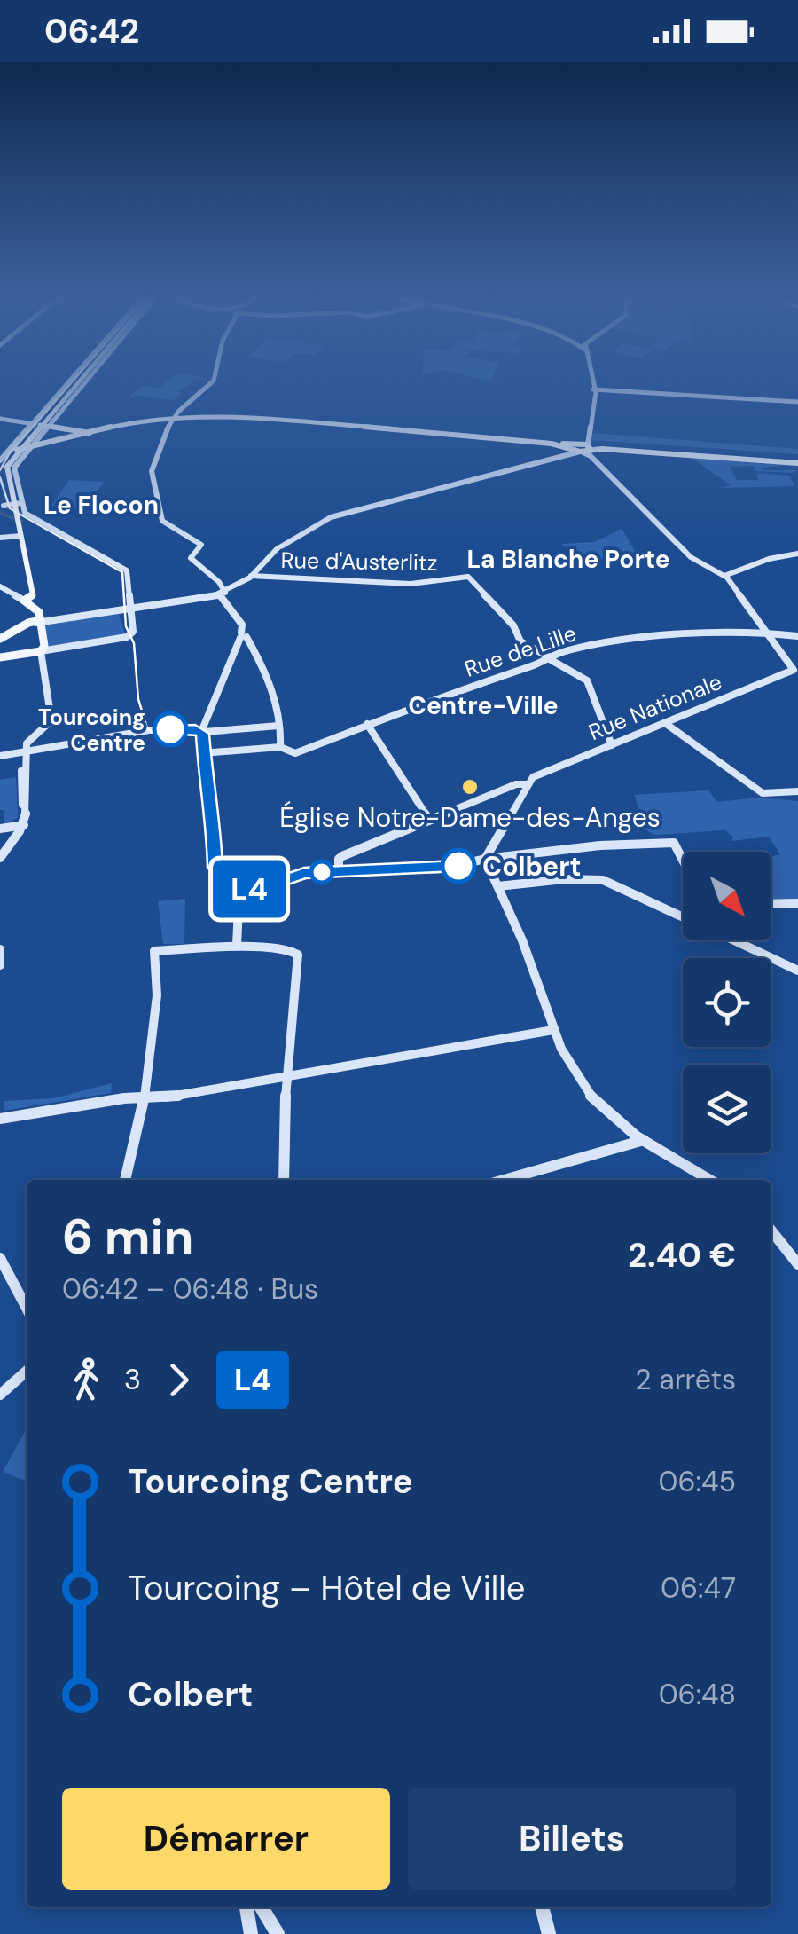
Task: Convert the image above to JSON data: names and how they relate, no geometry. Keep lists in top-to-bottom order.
{
  "streets": {
    "main road": ["Rue d'Austerlitz", "Rue de Lille", "Rue Nationale"]
  },
  "crossings": [
    ["Rue d'Austerlitz", "Rue de Lille"]
  ],
  "districts": ["Le Flocon", "La Blanche Porte", "Centre-Ville"],
  "places": ["Tourcoing Centre", "Église Notre-Dame-des-Anges", "Colbert"],
  "lines": ["bus line L4"],
  "north": "bottom right",
  "page": {
    "status": "06:42",
    "on_map": "L4",
    "heading": ["6 min", "06:42 – 06:48 · Bus", "2.40 €"],
    "legs": ["3", "L4", "2 arrêts"],
    "list": [
      {
        "name": "Tourcoing Centre",
        "value": "06:45"
      },
      {
        "name": "Tourcoing – Hôtel de Ville",
        "value": "06:47"
      },
      {
        "name": "Colbert",
        "value": "06:48"
      }
    ],
    "buttons": ["Démarrer", "Billets"]
  }
}
